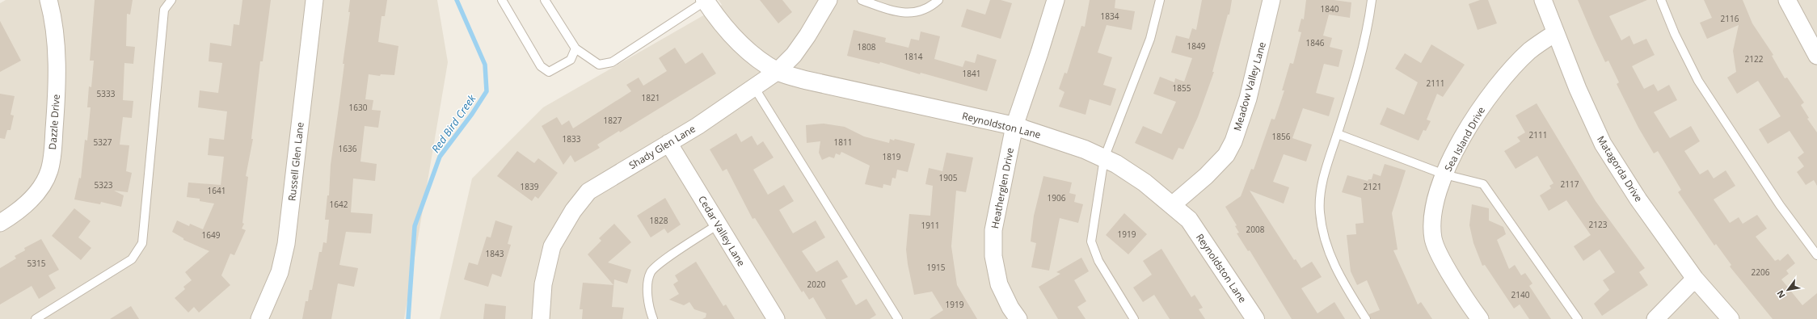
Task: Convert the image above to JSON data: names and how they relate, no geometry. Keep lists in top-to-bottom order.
{
  "streets": {
    "street": [
      "Meadow Valley Lane",
      "Dazzle Drive",
      "Reynoldston Lane",
      "Sea Island Drive",
      "Shady Glen Lane",
      "Russell Glen Lane",
      "Matagorda Drive",
      "Heatherglen Drive",
      "Cedar Valley Lane"
    ]
  },
  "crossings": [
    ["Meadow Valley Lane", "Reynoldston Lane"],
    ["Reynoldston Lane", "Shady Glen Lane"],
    ["Reynoldston Lane", "Heatherglen Drive"],
    ["Sea Island Drive", "Matagorda Drive"],
    ["Shady Glen Lane", "Cedar Valley Lane"]
  ],
  "water": ["Red Bird Creek"],
  "house_numbers": [
    "1840",
    "1834",
    "2116",
    "1846",
    "1849",
    "1808",
    "1814",
    "2122",
    "1841",
    "2111",
    "1855",
    "5333",
    "1821",
    "1630",
    "1827",
    "2111",
    "1856",
    "1833",
    "5327",
    "1811",
    "1636",
    "1819",
    "1905",
    "2117",
    "5323",
    "1839",
    "2121",
    "1641",
    "1906",
    "1642",
    "1828",
    "2123",
    "1911",
    "2008",
    "1919",
    "1649",
    "1843",
    "5315",
    "1915",
    "2206",
    "2020",
    "2140",
    "1919"
  ],
  "north": "bottom left"
}
